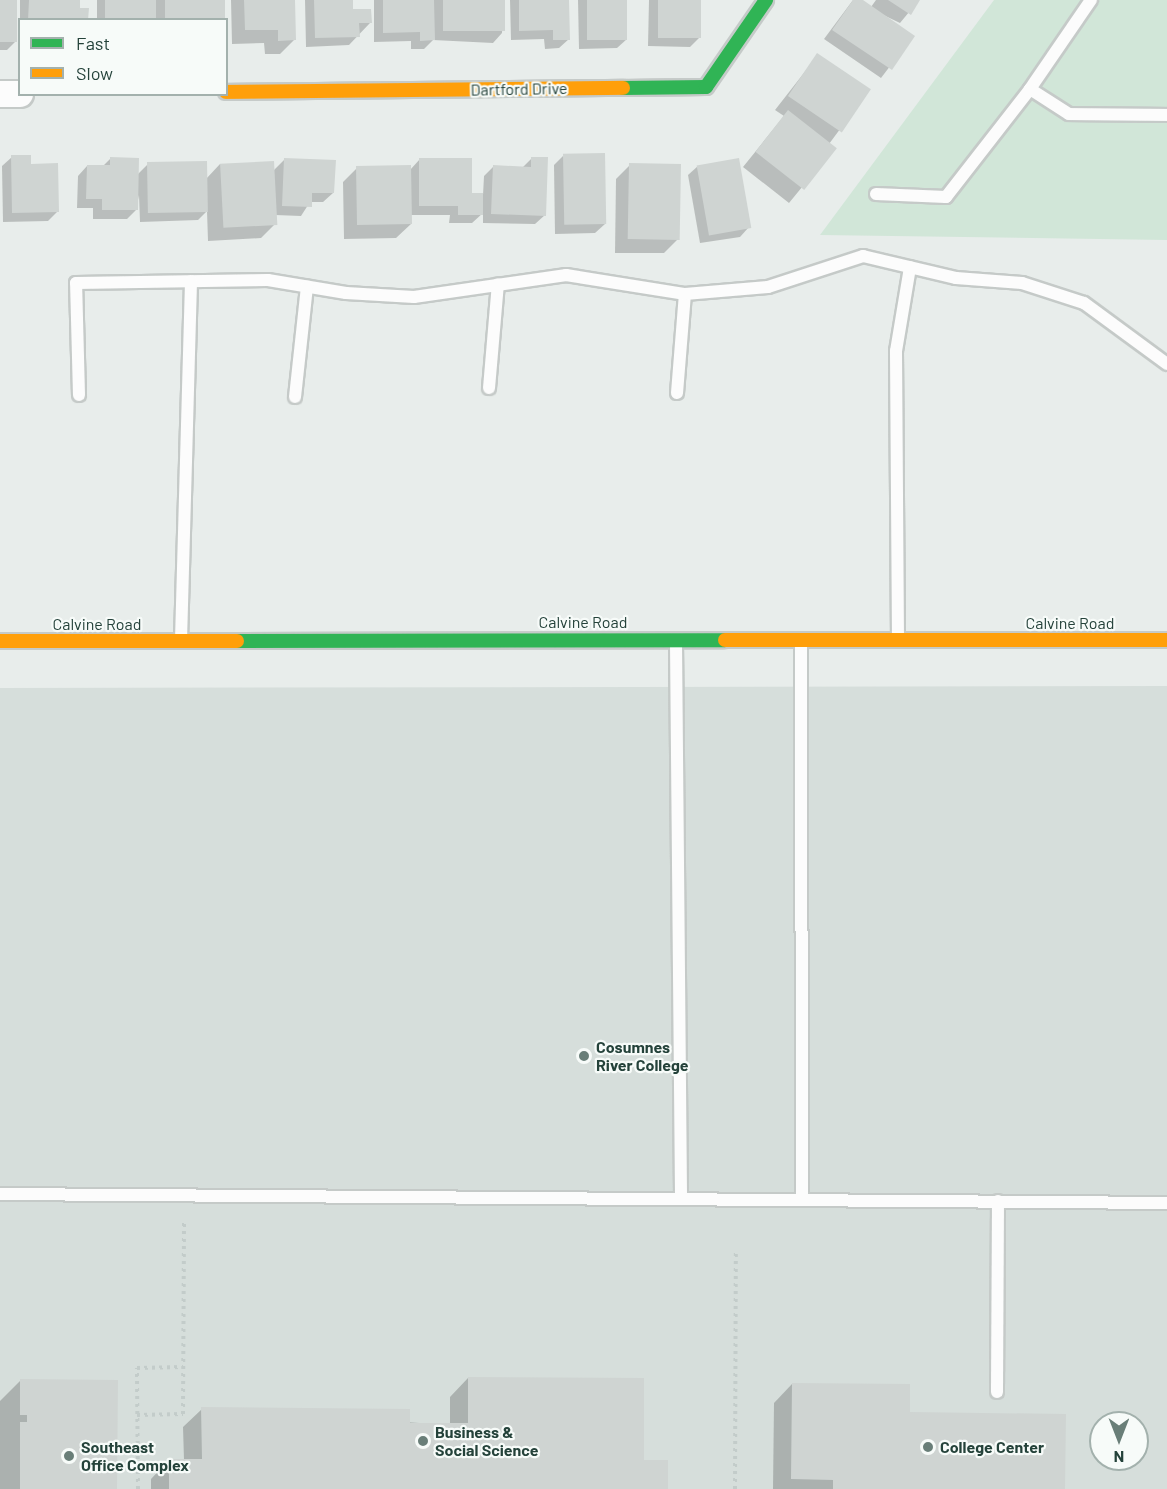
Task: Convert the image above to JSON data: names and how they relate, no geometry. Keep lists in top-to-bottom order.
{
  "streets": {
    "street": ["Dartford Drive", "Calvine Road"]
  },
  "places": [
    "Cosumnes River College",
    "Business & Social Science",
    "College Center",
    "Southeast Office Complex"
  ],
  "legend": ["Fast", "Slow"],
  "north": "bottom"
}
